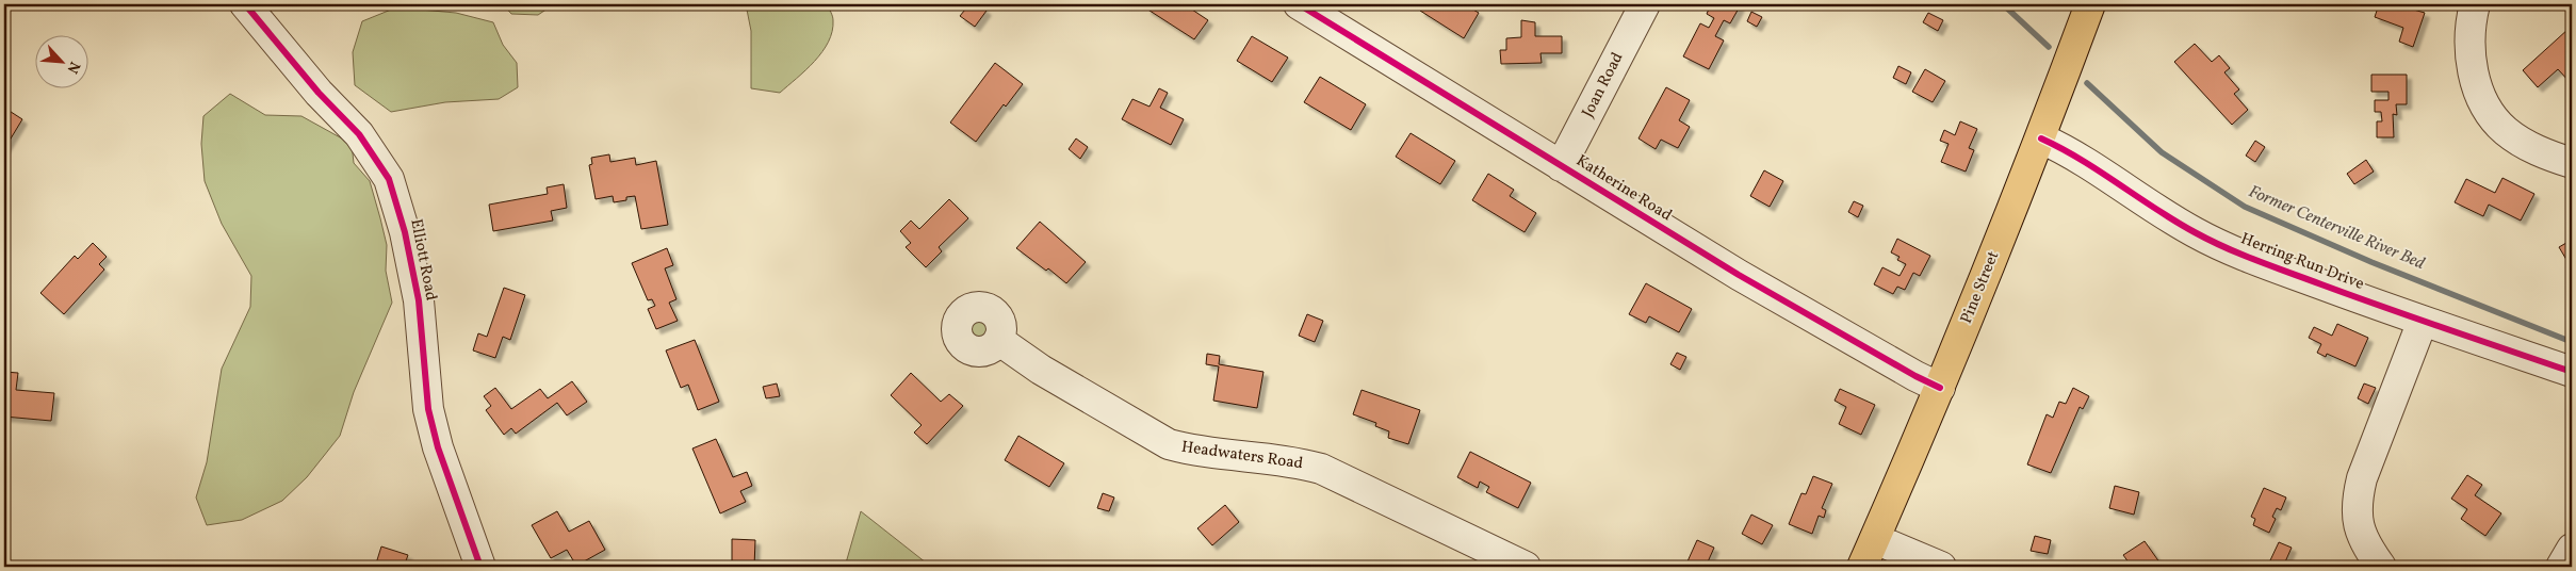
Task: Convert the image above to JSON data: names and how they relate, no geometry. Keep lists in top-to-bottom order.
{
  "streets": {
    "main road": ["Pine Street"],
    "street": [
      "Joan Road",
      "Katherine Road",
      "Elliott Road",
      "Herring Run Drive",
      "Headwaters Road"
    ]
  },
  "crossings": [
    ["Joan Road", "Katherine Road"],
    ["Katherine Road", "Pine Street"],
    ["Herring Run Drive", "Pine Street"]
  ],
  "water": ["Former Centerville River Bed"],
  "north": "bottom right"
}
